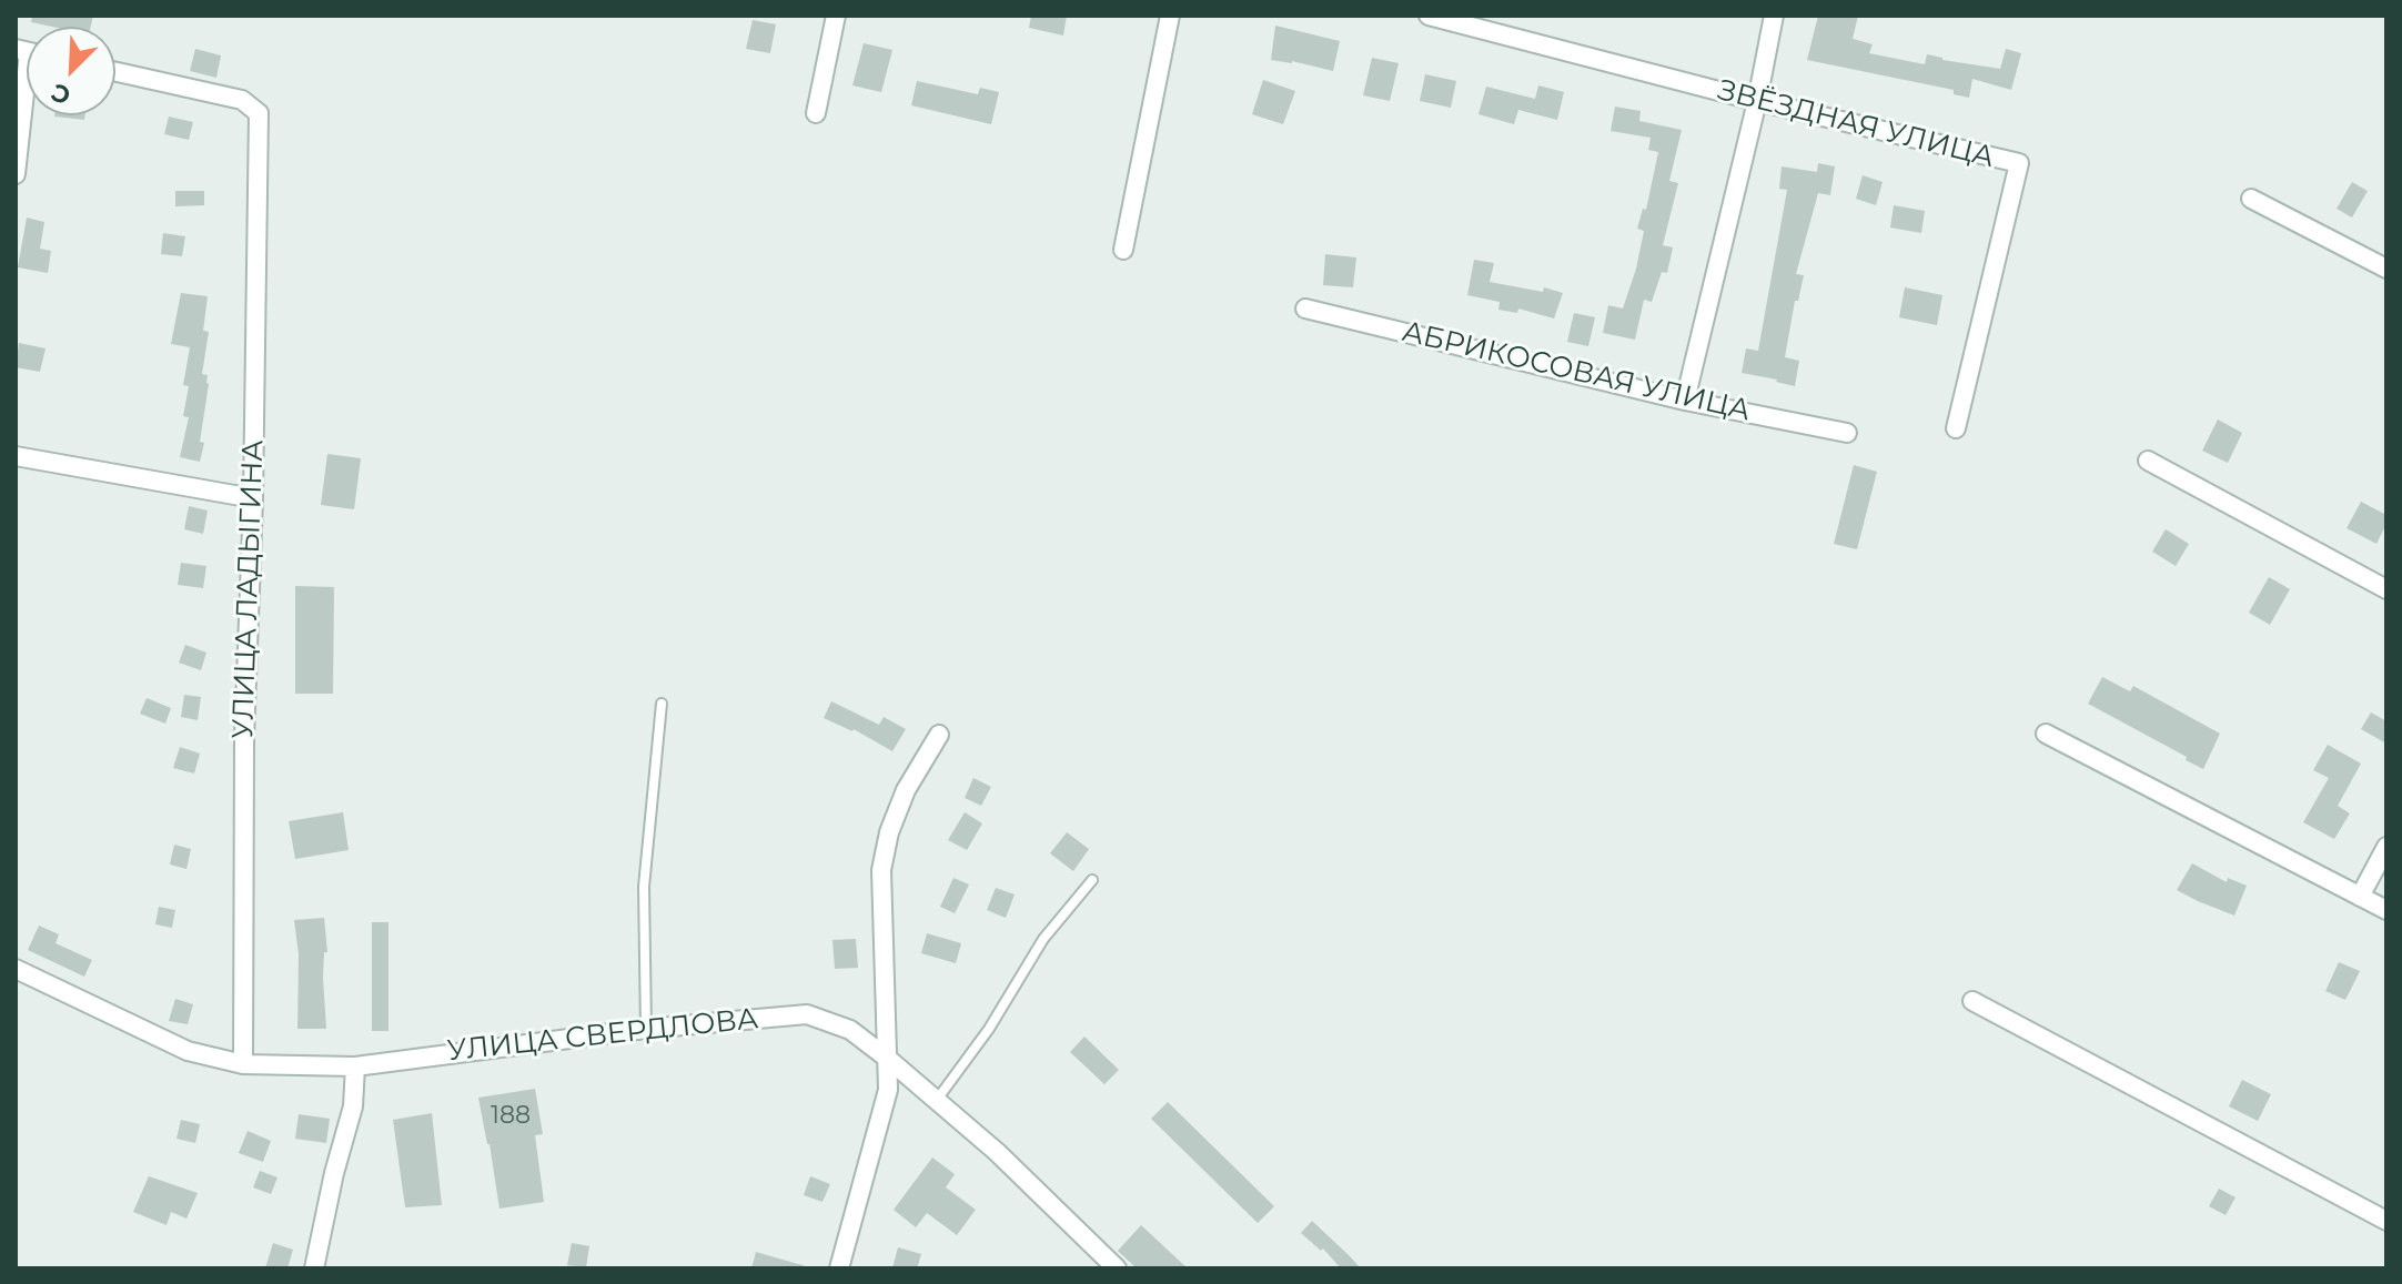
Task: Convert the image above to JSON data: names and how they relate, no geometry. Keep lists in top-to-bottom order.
{
  "streets": {
    "street": [
      "ЗВЁЗДНАЯ УЛИЦА",
      "АБРИКОСОВАЯ УЛИЦА",
      "УЛИЦА ЛАДЫГИНА",
      "УЛИЦА СВЕРДЛОВА"
    ]
  },
  "crossings": [
    ["УЛИЦА ЛАДЫГИНА", "УЛИЦА СВЕРДЛОВА"]
  ],
  "house_numbers": ["188"],
  "north": "bottom left"
}
